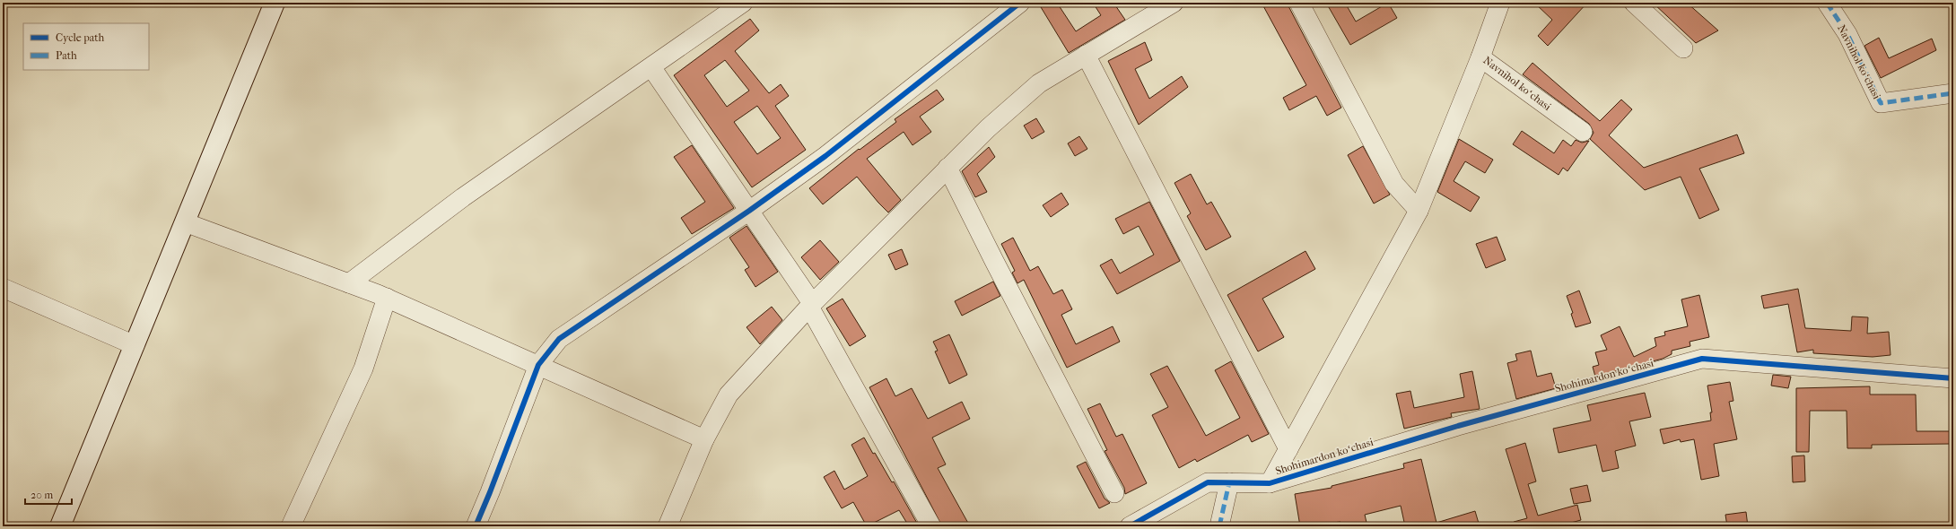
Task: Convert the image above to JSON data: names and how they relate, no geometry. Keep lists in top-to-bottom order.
{
  "streets": {
    "street": ["Navnihol koʻchasi", "Shohimardon koʻchasi"]
  },
  "legend": ["Cycle path", "Path"],
  "scale_bar": "20 m"
}
